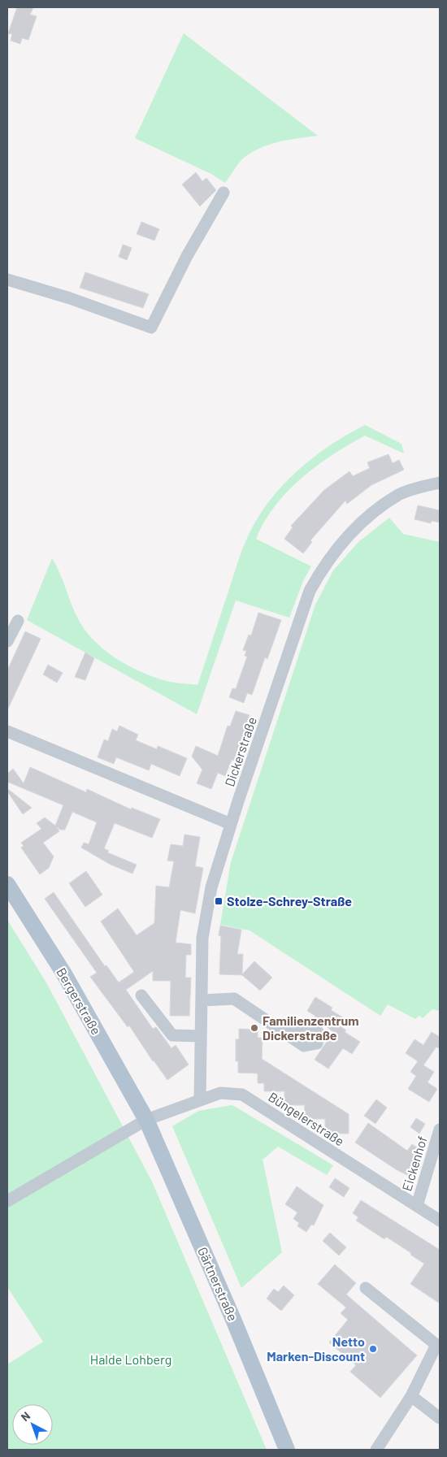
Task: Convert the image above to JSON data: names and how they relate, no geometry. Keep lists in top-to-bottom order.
{
  "streets": {
    "main road": ["Bergerstraße", "Gärtnerstraße"],
    "street": ["Dickerstraße", "Büngelerstraße", "Eickenhof"]
  },
  "crossings": [
    ["Dickerstraße", "Büngelerstraße"],
    ["Bergerstraße", "Büngelerstraße"],
    ["Bergerstraße", "Gärtnerstraße"],
    ["Büngelerstraße", "Eickenhof"],
    ["Büngelerstraße", "Gärtnerstraße"]
  ],
  "parks": ["Halde Lohberg"],
  "places": {
    "transit": ["Stolze-Schrey-Straße"],
    "other": ["Familienzentrum Dickerstraße", "Netto Marken-Discount"]
  },
  "north": "top left"
}
